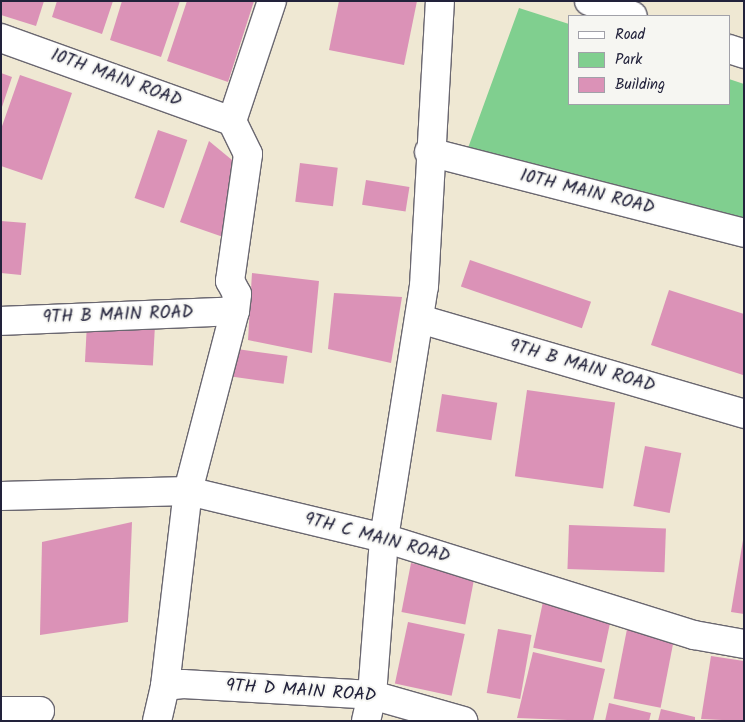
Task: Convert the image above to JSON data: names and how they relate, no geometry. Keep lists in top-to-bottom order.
{
  "streets": {
    "street": [
      "10TH MAIN ROAD",
      "9TH B MAIN ROAD",
      "9TH C MAIN ROAD",
      "9TH D MAIN ROAD"
    ]
  },
  "legend": ["Road", "Park", "Building"]
}
